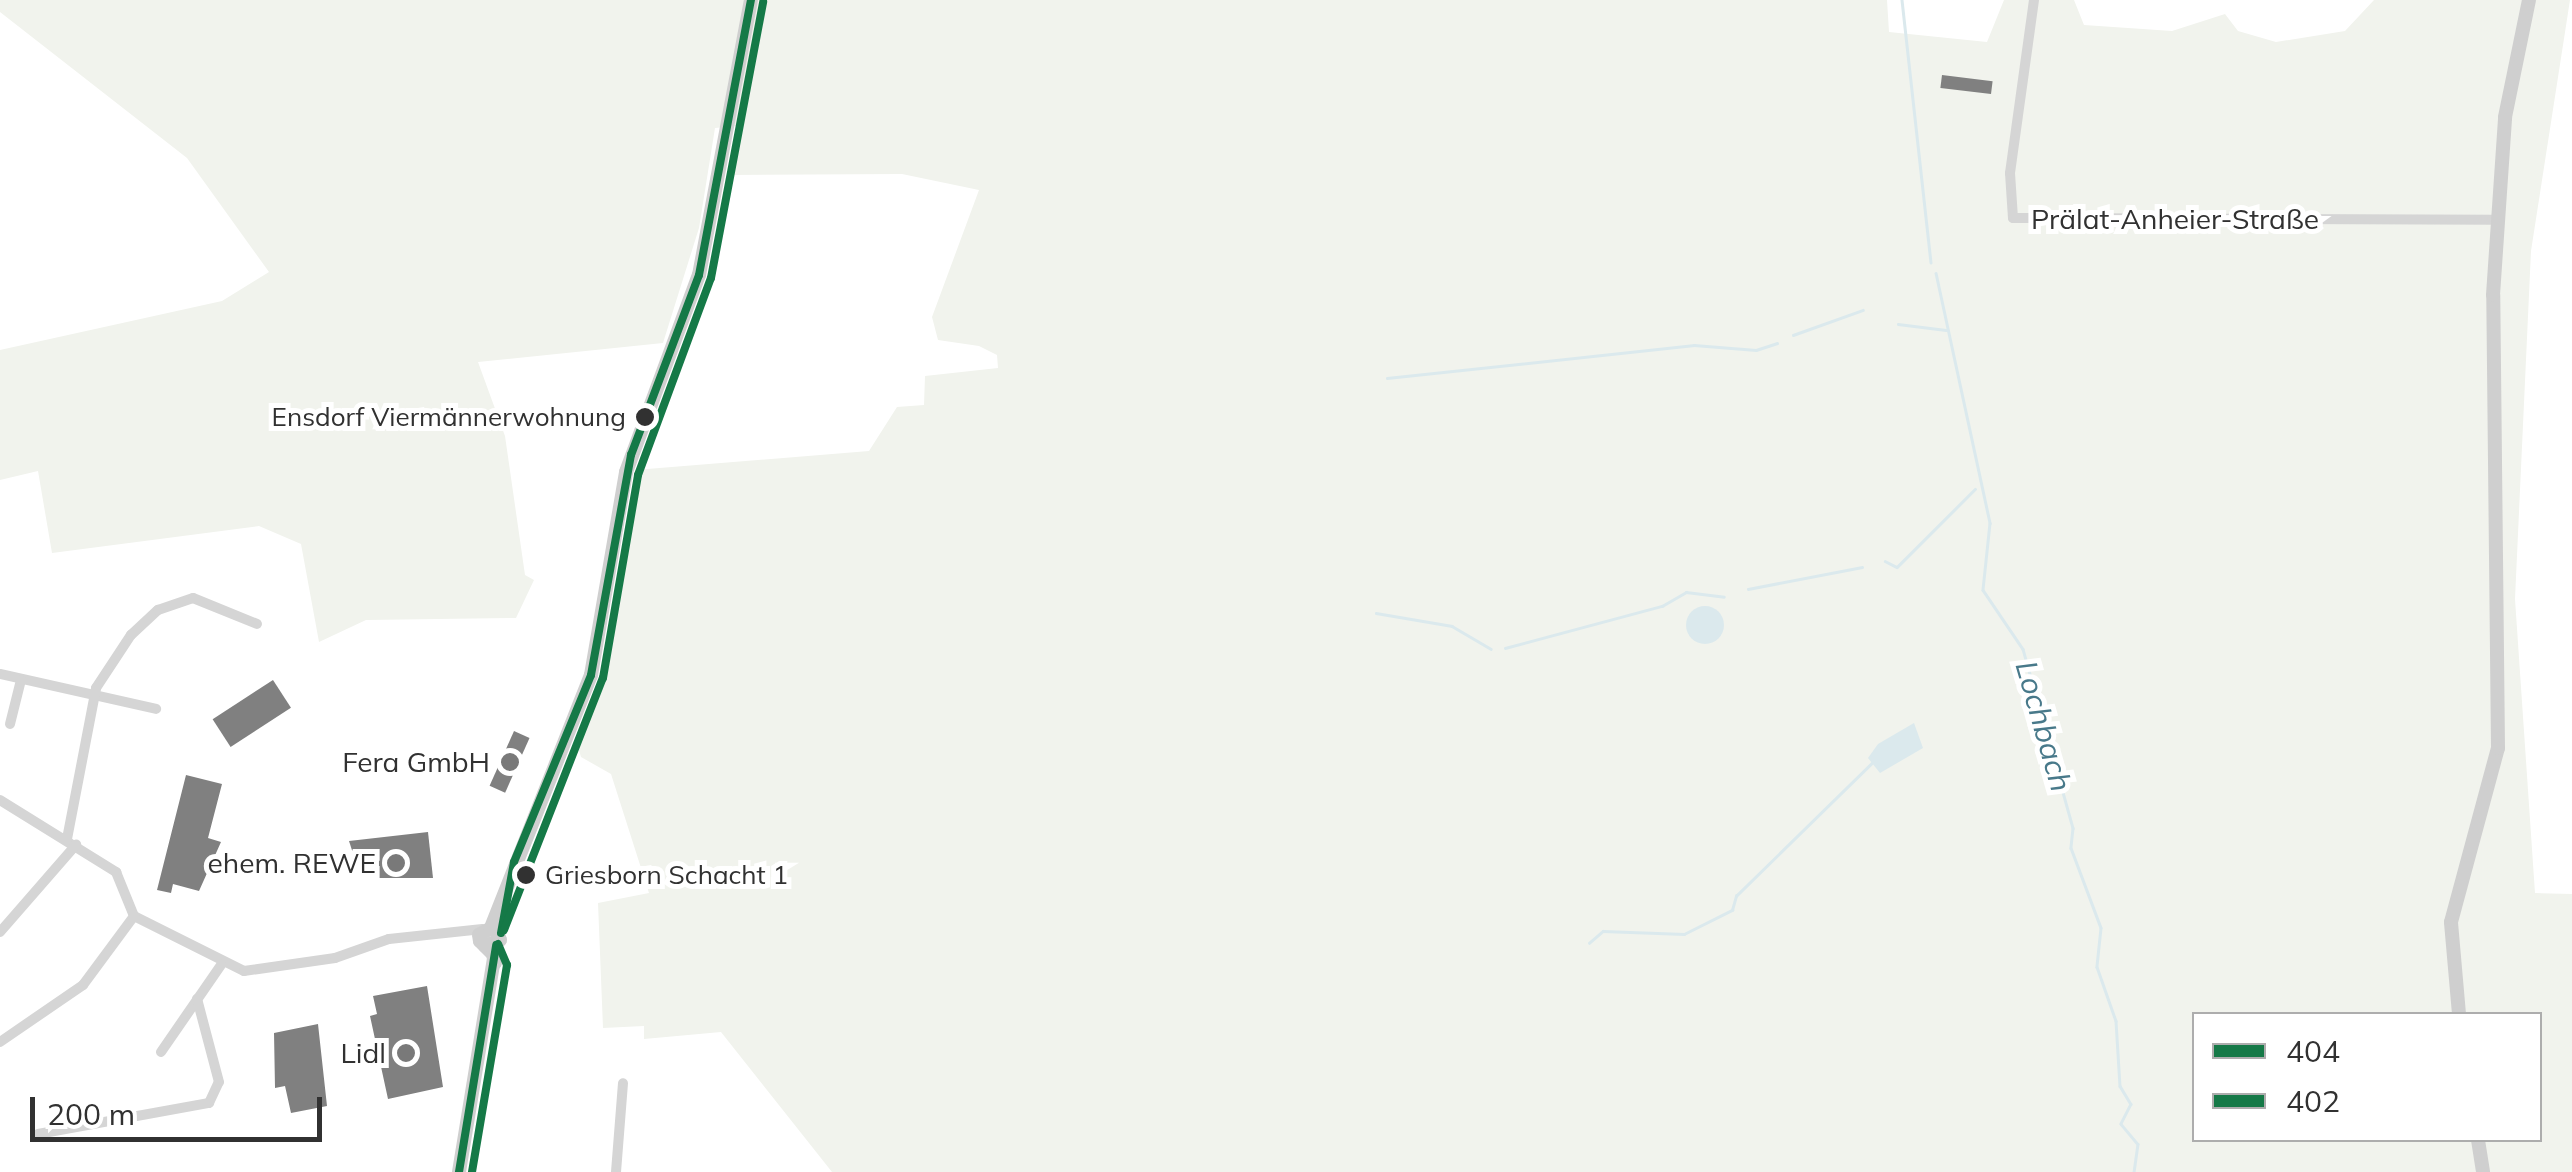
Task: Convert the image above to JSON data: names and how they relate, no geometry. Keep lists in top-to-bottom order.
{
  "streets": {
    "street": ["Prälat-Anheier-Straße"]
  },
  "water": ["Lochbach"],
  "places": [
    "Ensdorf Viermännerwohnung",
    "Fera GmbH",
    "ehem. REWE",
    "Griesborn Schacht 1",
    "Lidl"
  ],
  "lines": ["transit line 404", "transit line 402"],
  "legend": ["404", "402"],
  "scale_bar": "200 m"
}
